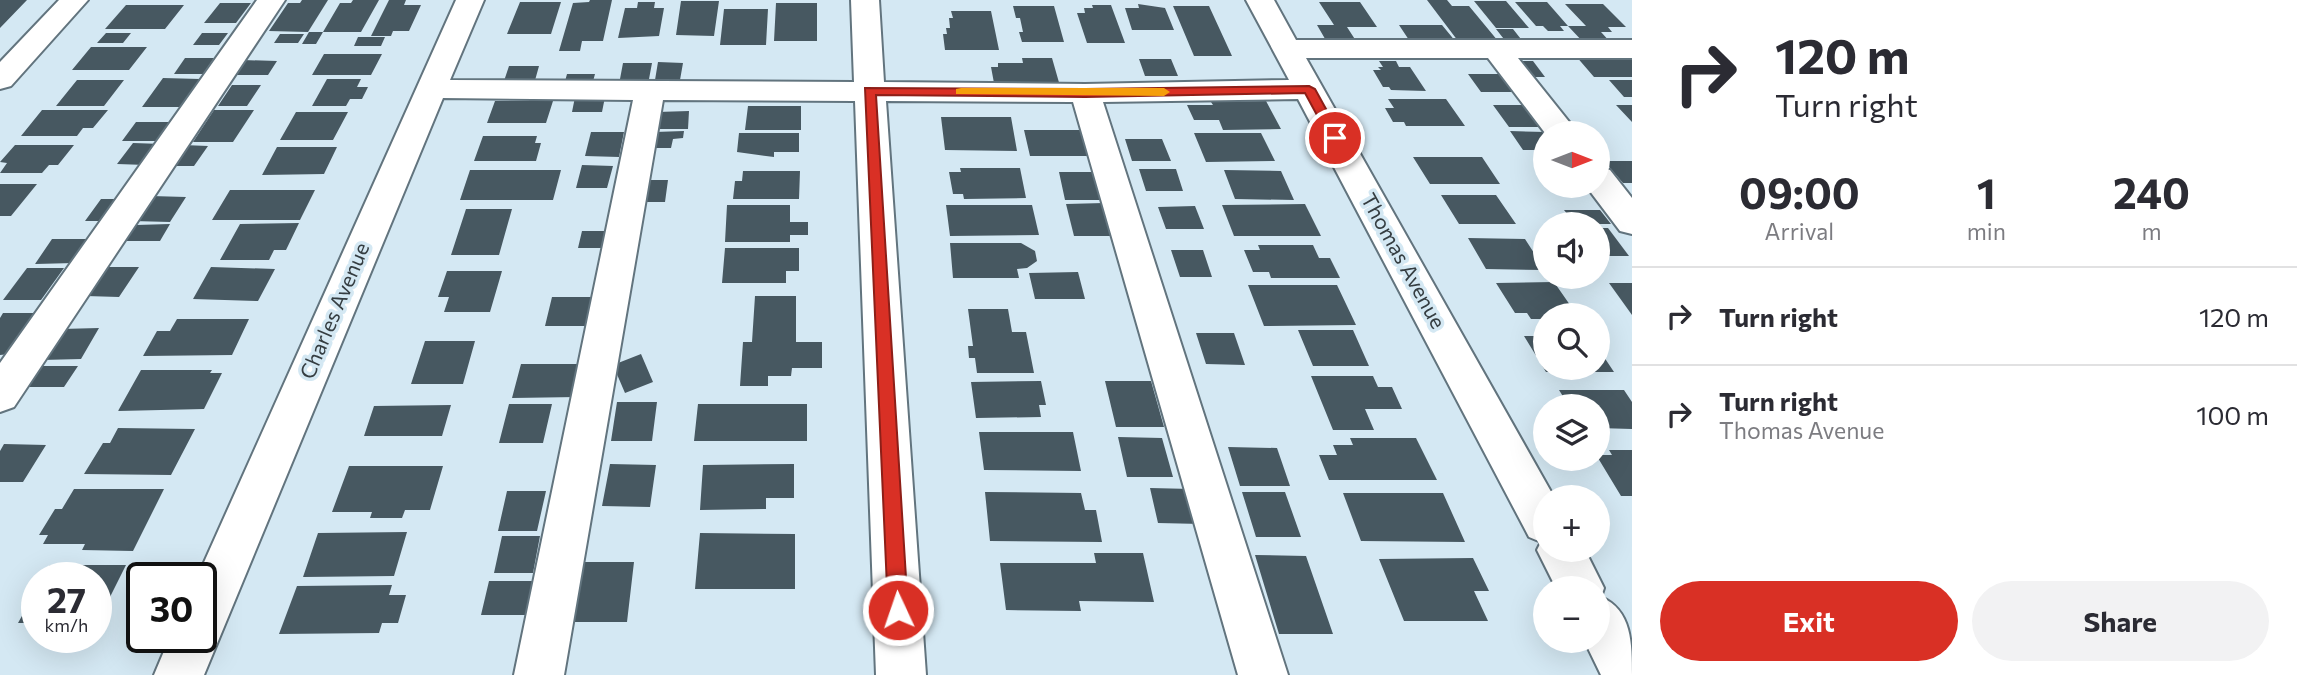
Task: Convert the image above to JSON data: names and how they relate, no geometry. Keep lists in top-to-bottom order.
{
  "streets": {
    "street": ["Thomas Avenue", "Charles Avenue"]
  },
  "north": "right",
  "page": {
    "turn": ["120 m", "Turn right"],
    "map_buttons": ["+", "−"],
    "eta": [
      "09:00",
      "Arrival",
      "1",
      "min",
      "240",
      "m"
    ],
    "list": [
      {
        "name": "Turn right",
        "value": "120 m"
      },
      {
        "name": "Turn right",
        "note": "Thomas Avenue",
        "value": "100 m"
      }
    ],
    "speed": "27 km/h",
    "limit": "30",
    "buttons": ["Exit", "Share"]
  }
}
